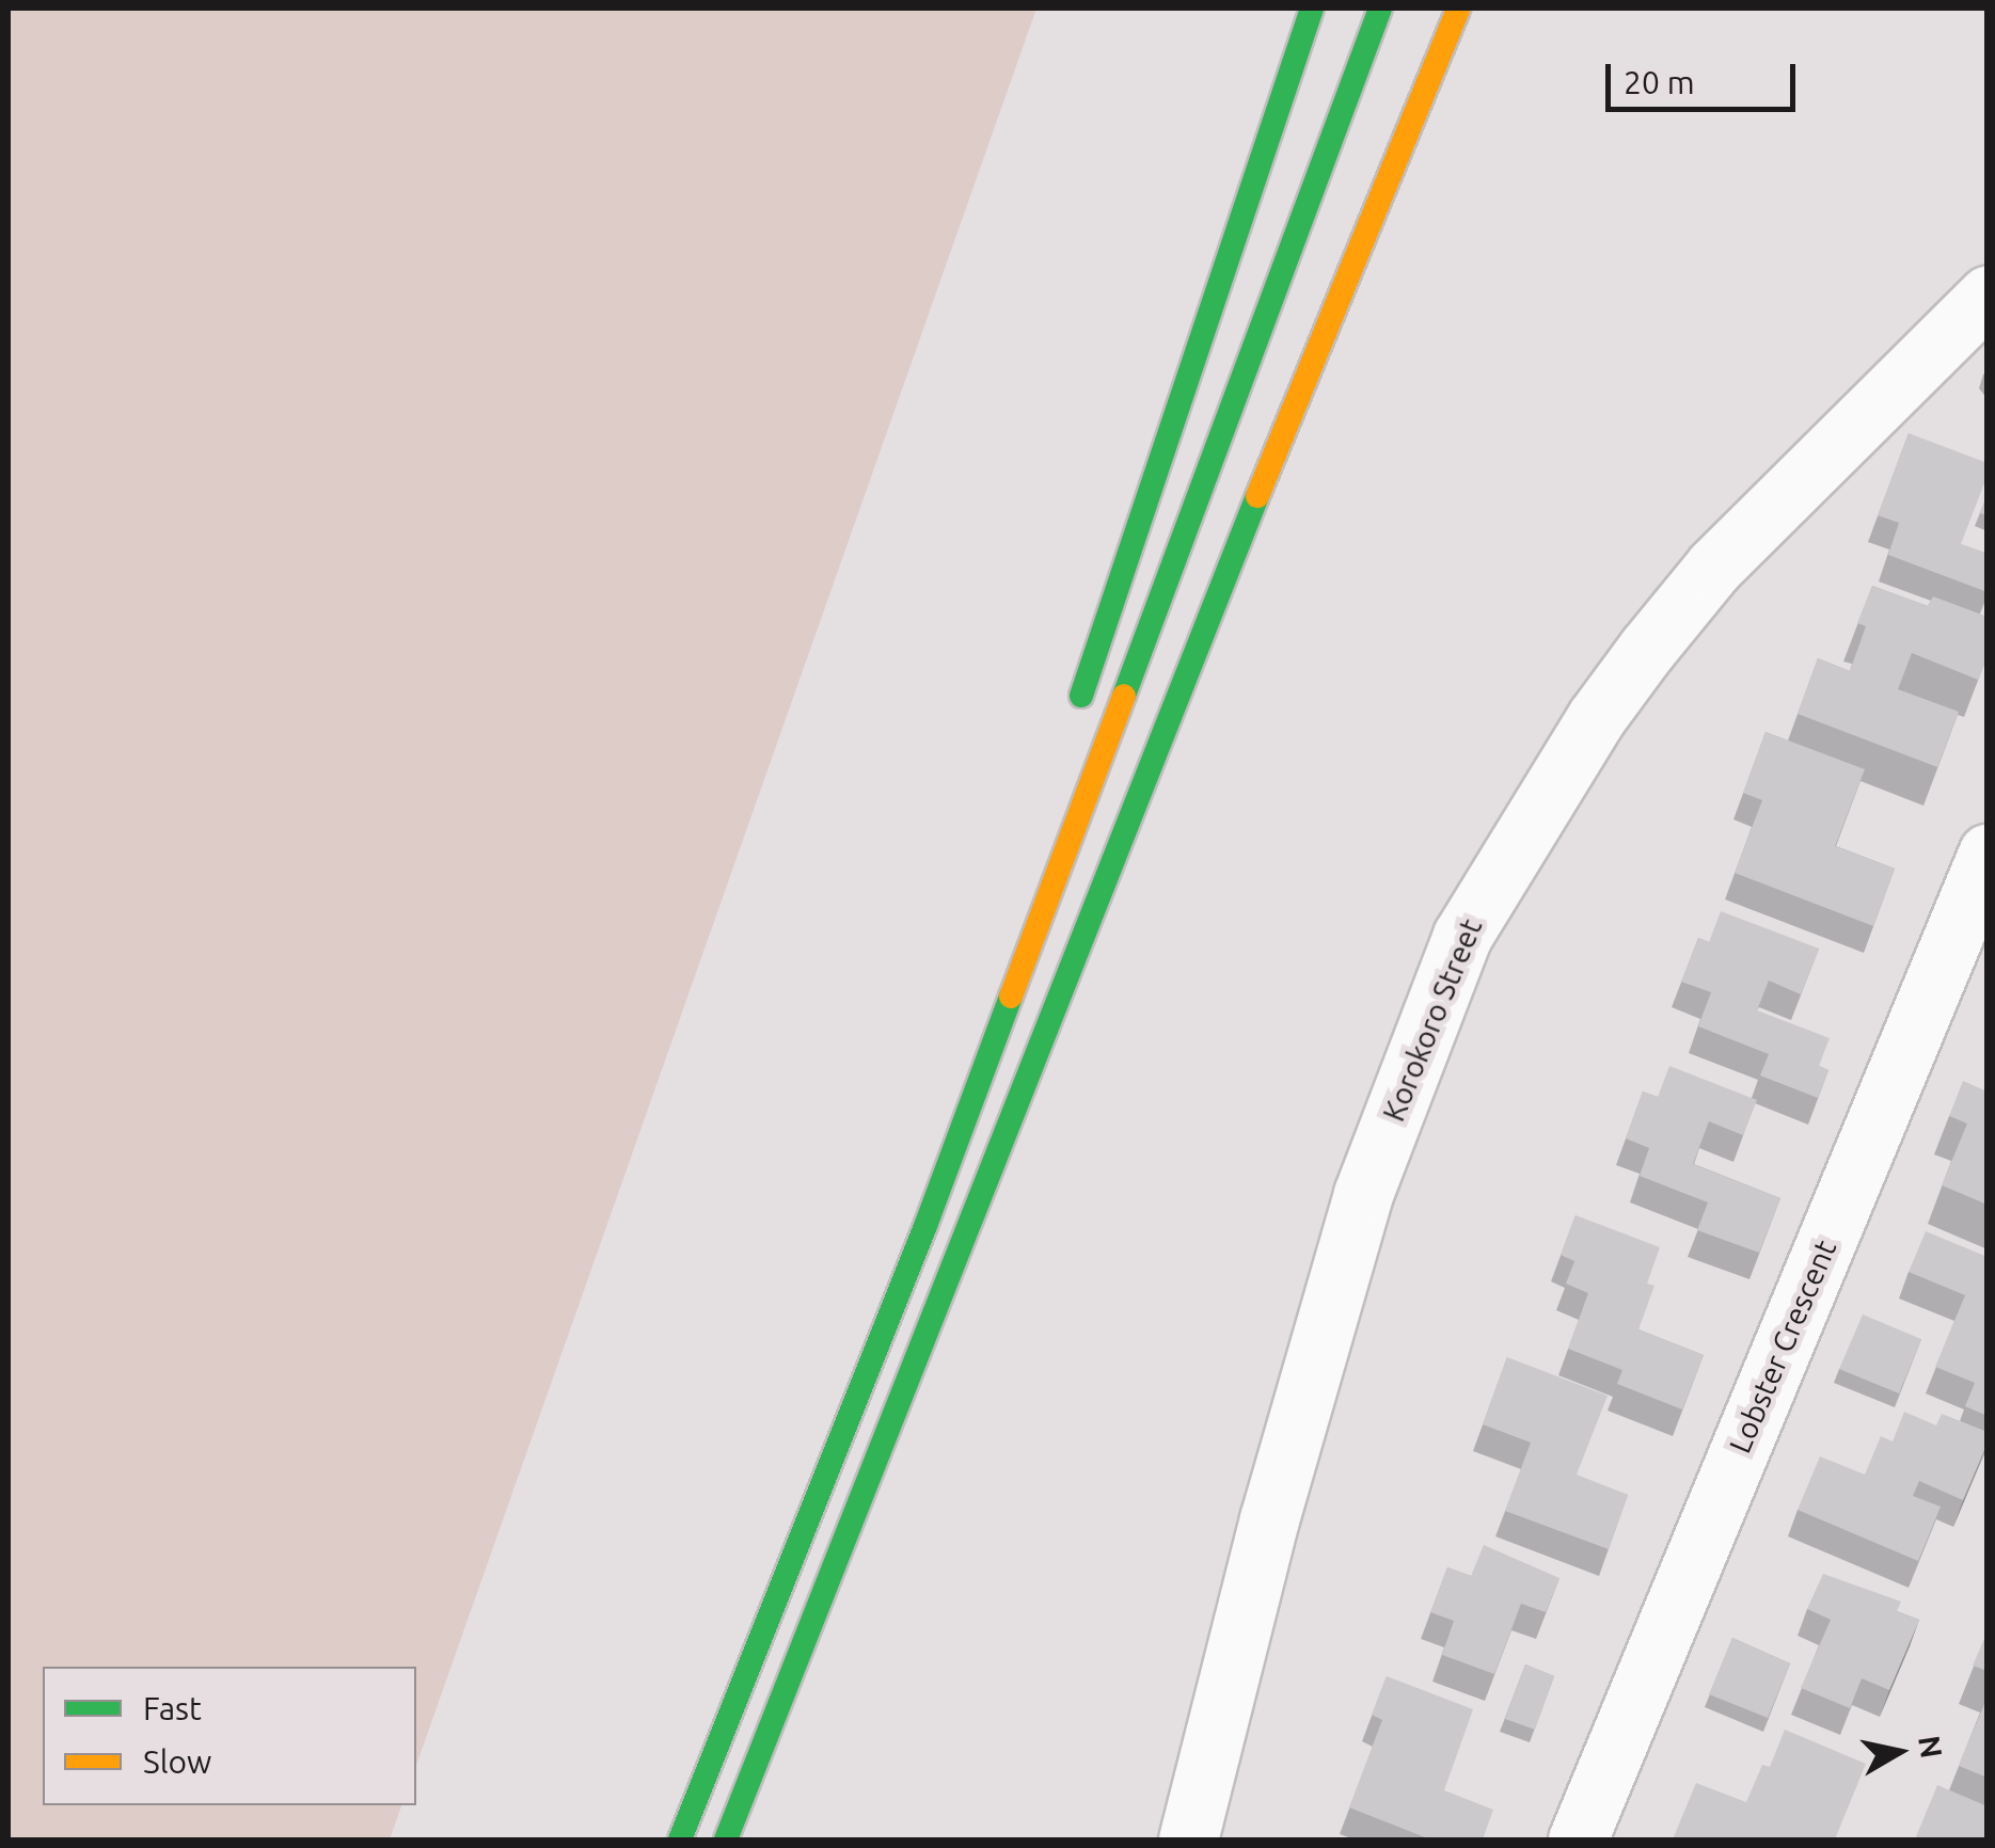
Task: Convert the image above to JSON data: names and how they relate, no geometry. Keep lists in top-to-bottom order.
{
  "streets": {
    "street": ["Korokoro Street", "Lobster Crescent"]
  },
  "legend": ["Fast", "Slow"],
  "scale_bar": "20 m",
  "north": "right"
}
